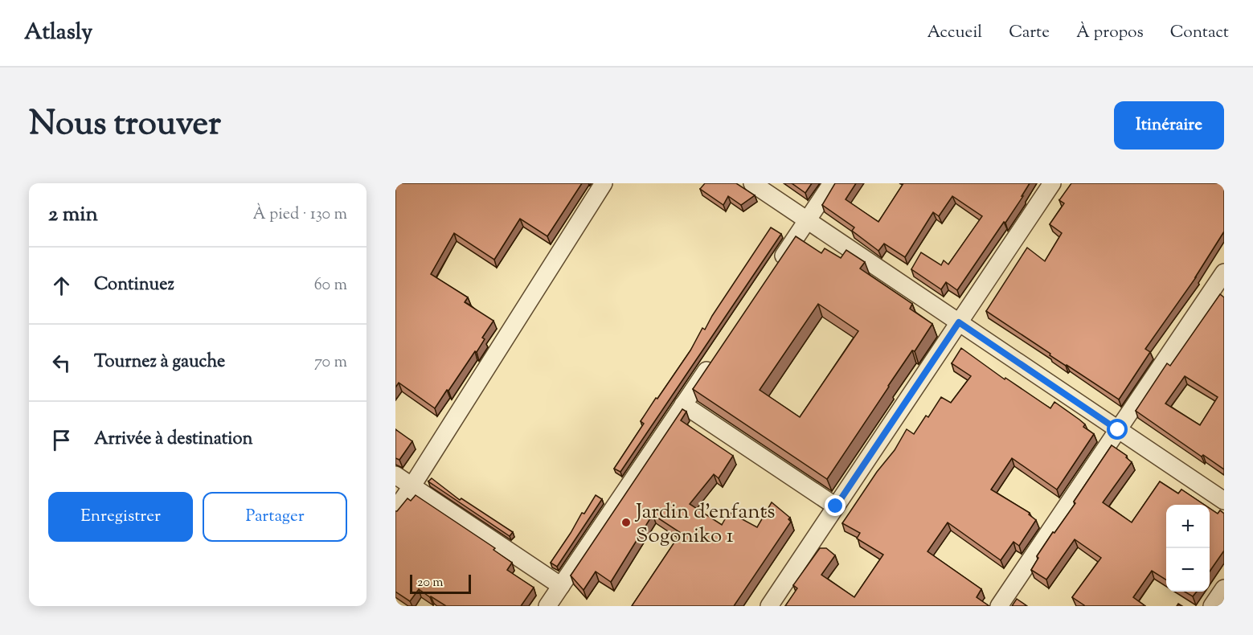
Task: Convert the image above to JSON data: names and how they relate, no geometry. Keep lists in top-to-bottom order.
{
  "places": ["Jardin d'enfants Sogoniko 1"],
  "scale_bar": "20 m",
  "page": {
    "header": "Atlasly",
    "nav": [
      "Accueil",
      "Carte",
      "À propos",
      "Contact"
    ],
    "title": "Nous trouver",
    "buttons": [
      "Itinéraire",
      ["Enregistrer", "Partager"]
    ],
    "heading": ["2 min", "À pied · 130 m"],
    "list": [
      ["Continuez", "60 m"],
      ["Tournez à gauche", "70 m"],
      "Arrivée à destination"
    ],
    "map_buttons": ["+", "−"],
    "scale": "20 m"
  }
}
